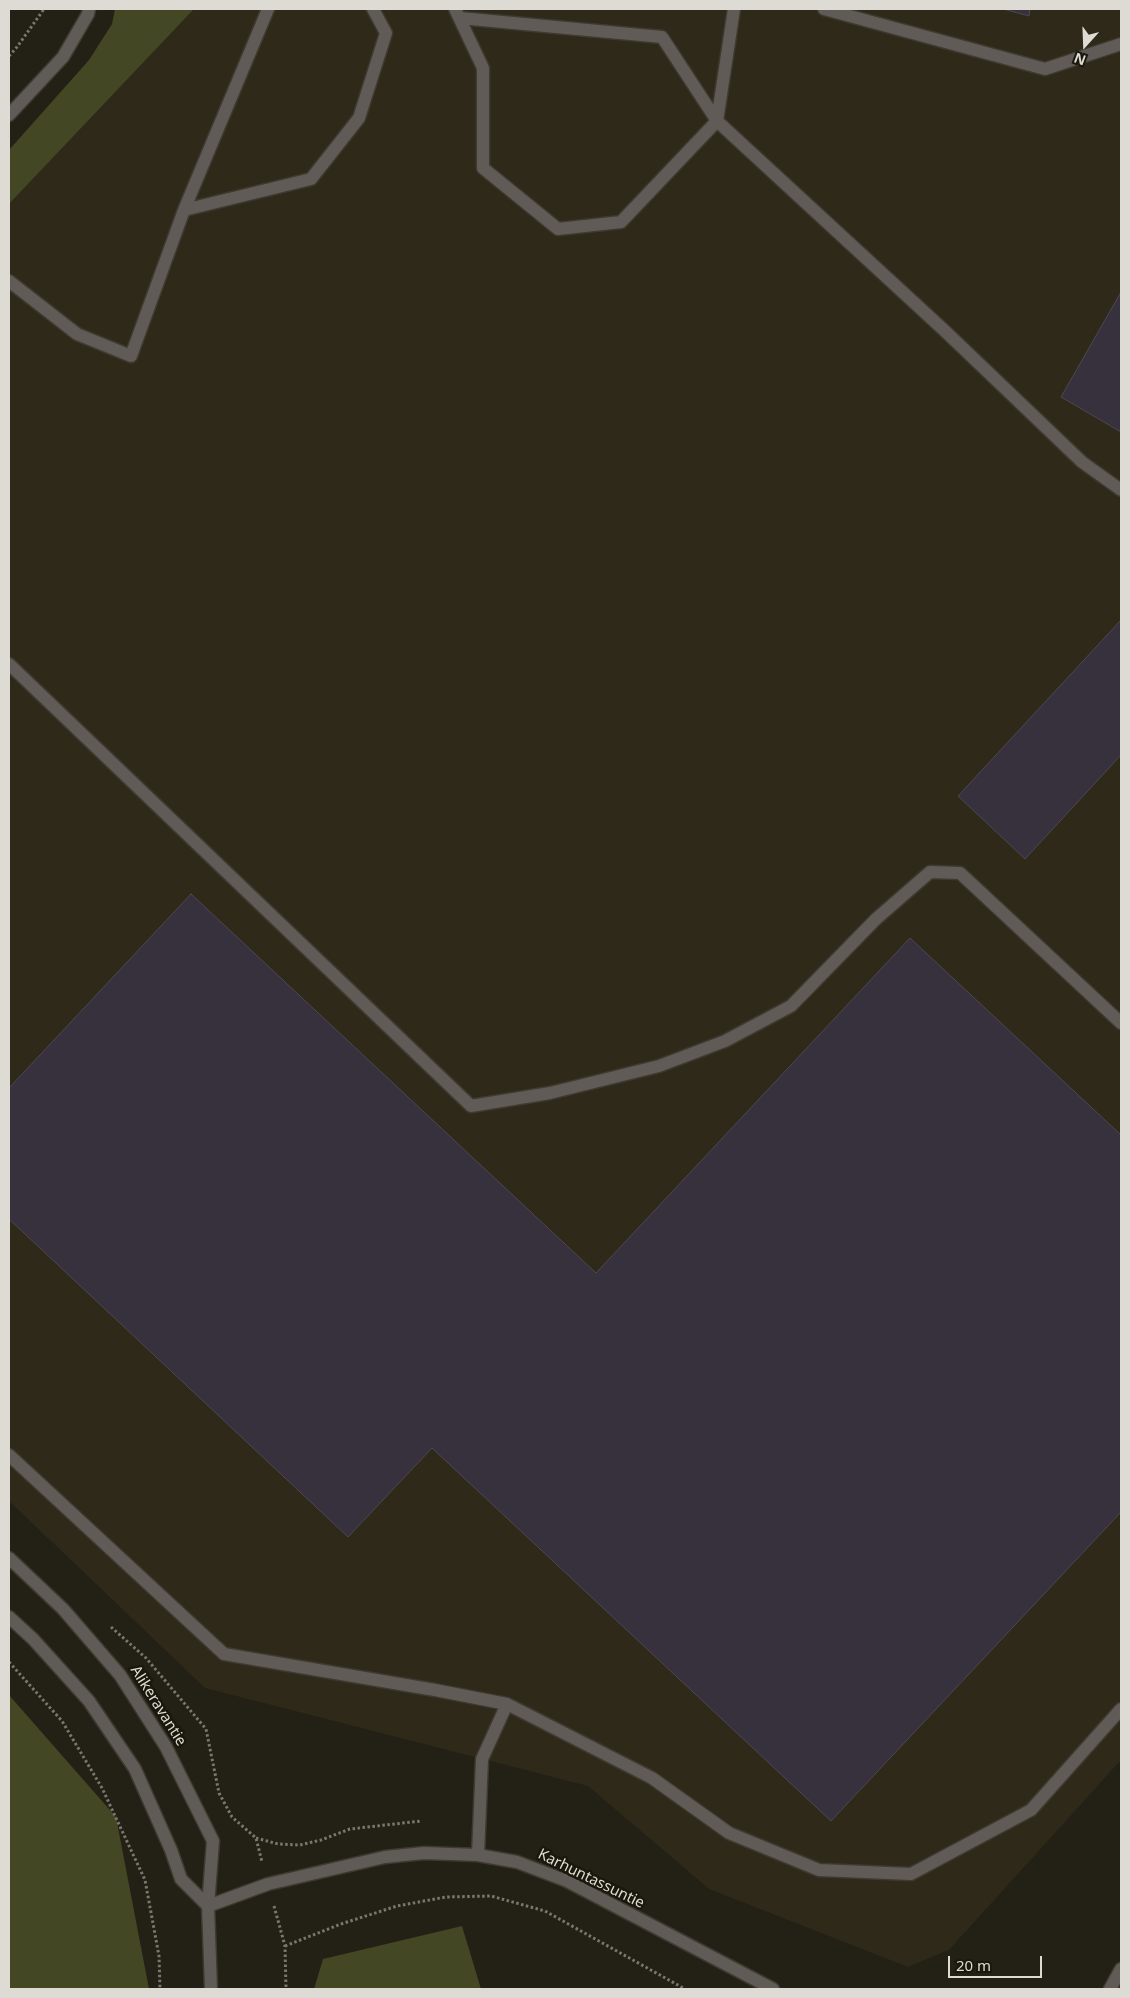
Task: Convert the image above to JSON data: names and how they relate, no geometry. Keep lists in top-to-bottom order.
{
  "streets": {
    "street": ["Alikeravantie", "Karhuntassuntie"]
  },
  "crossings": [
    ["Alikeravantie", "Karhuntassuntie"]
  ],
  "scale_bar": "20 m",
  "north": "bottom"
}
